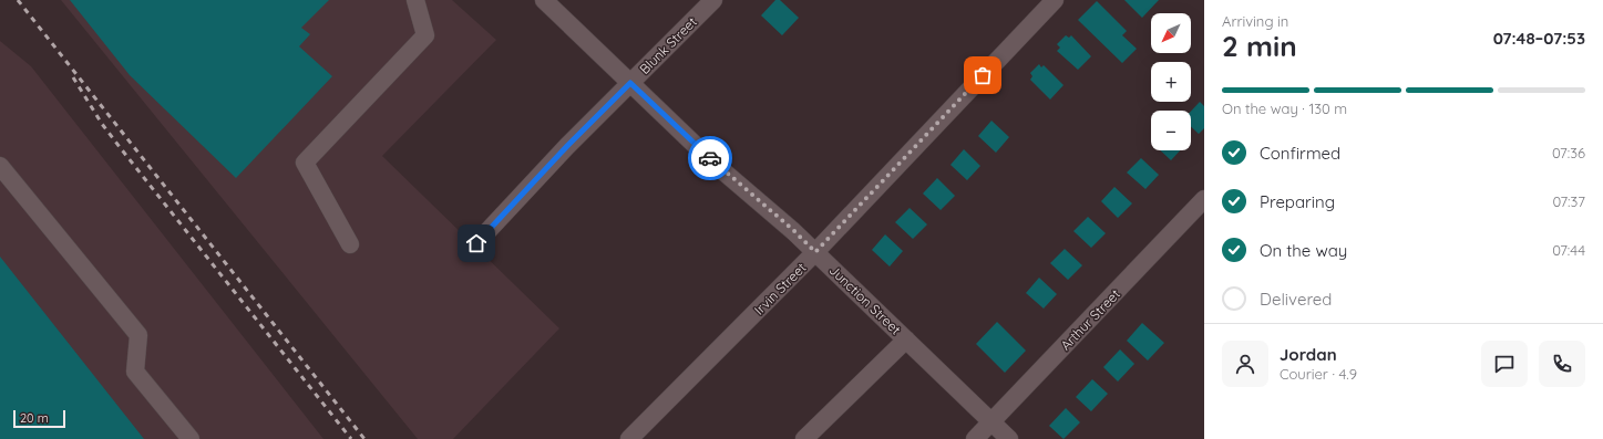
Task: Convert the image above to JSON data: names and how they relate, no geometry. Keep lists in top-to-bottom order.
{
  "streets": {
    "street": [
      "Blunk Street",
      "Irvin Street",
      "Junction Street",
      "Arthur Street"
    ]
  },
  "crossings": [
    ["Blunk Street", "Junction Street"],
    ["Irvin Street", "Junction Street"],
    ["Junction Street", "Arthur Street"]
  ],
  "scale_bar": "20 m",
  "north": "bottom left",
  "page": {
    "heading": ["2 min", "Arriving in", "07:48–07:53"],
    "panel": ["Jordan", "Courier · 4.9"],
    "map_buttons": ["+", "−"],
    "bar": "On the way · 130 m",
    "list": [
      ["Confirmed", "07:36"],
      ["Preparing", "07:37"],
      ["On the way", "07:44"],
      "Delivered"
    ],
    "scale": "20 m"
  }
}
